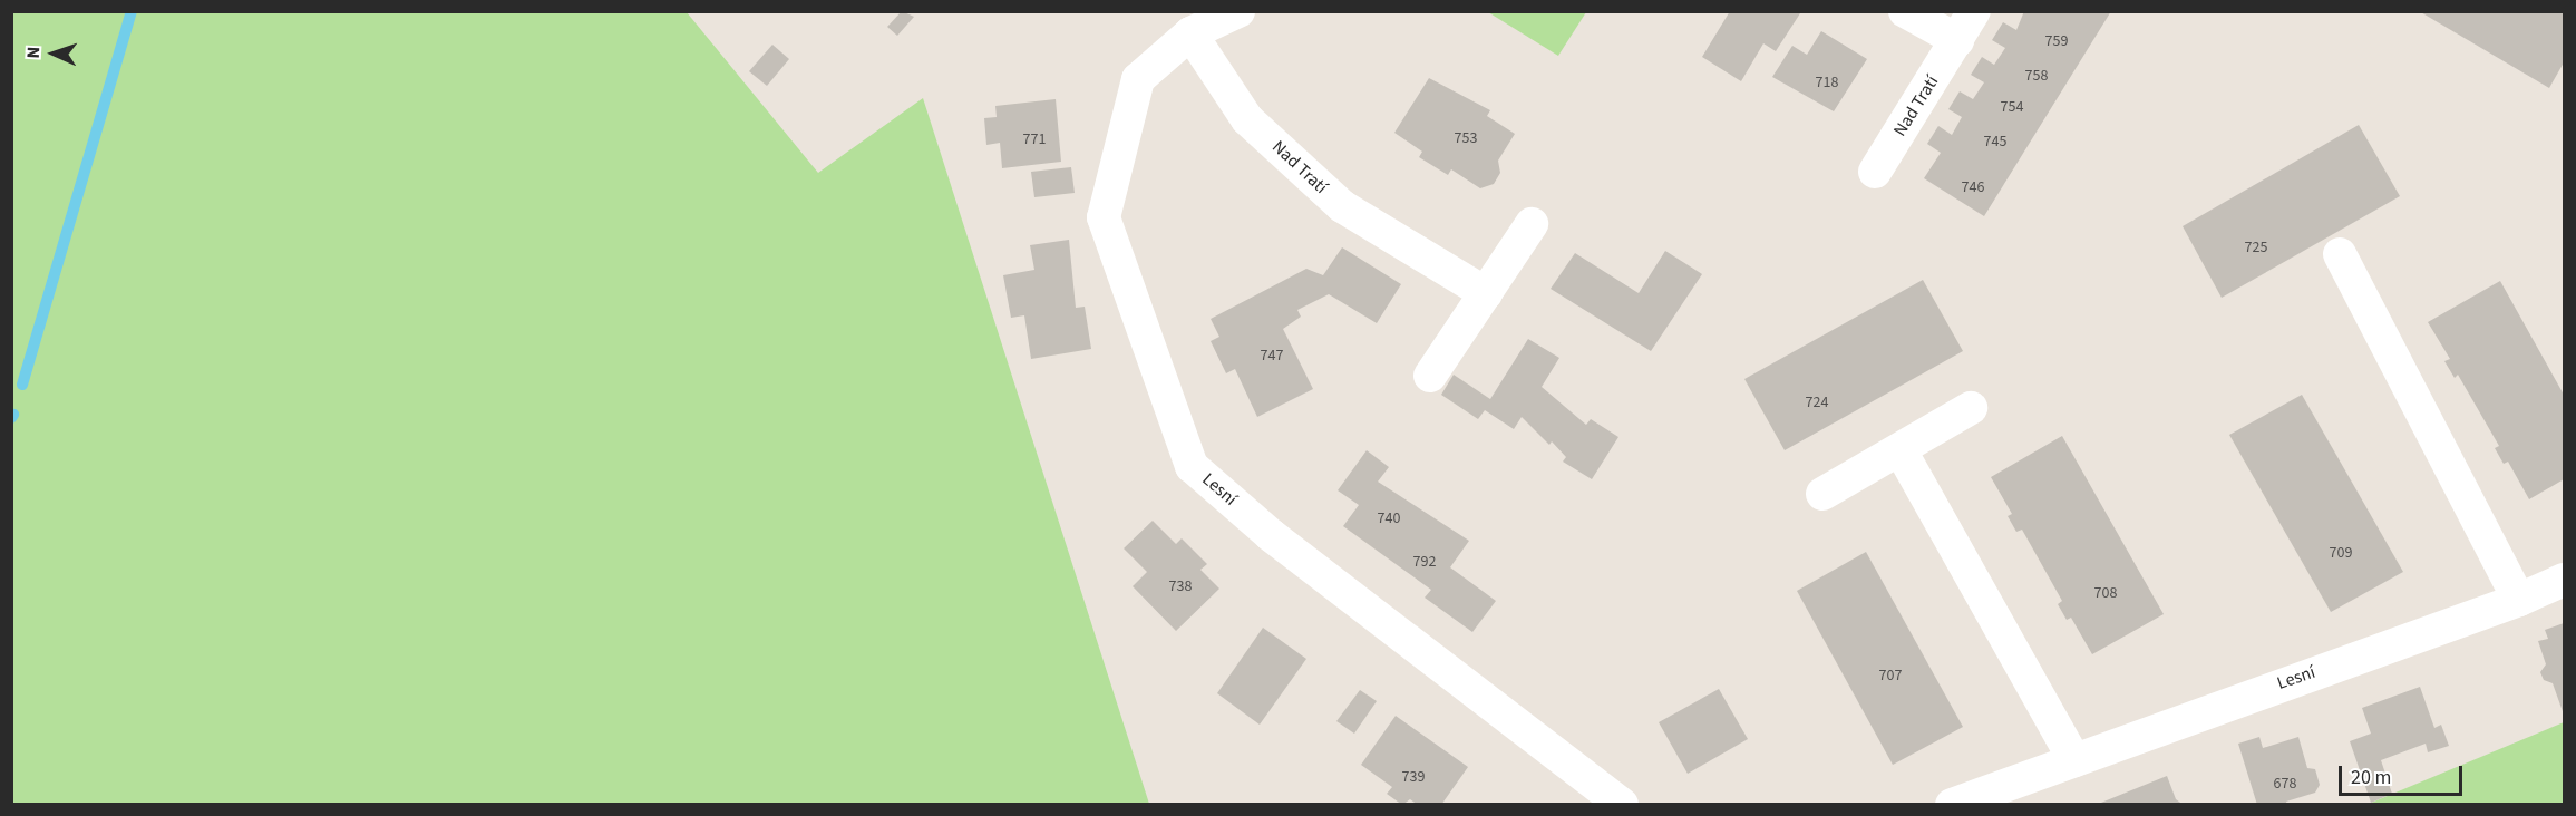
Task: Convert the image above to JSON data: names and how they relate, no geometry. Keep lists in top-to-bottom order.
{
  "streets": {
    "street": ["Nad Tratí", "Lesní"]
  },
  "crossings": [
    ["Nad Tratí", "Lesní"]
  ],
  "house_numbers": [
    "759",
    "758",
    "718",
    "754",
    "753",
    "771",
    "745",
    "746",
    "725",
    "747",
    "724",
    "740",
    "709",
    "792",
    "738",
    "708",
    "707",
    "739",
    "678"
  ],
  "scale_bar": "20 m",
  "north": "left"
}
